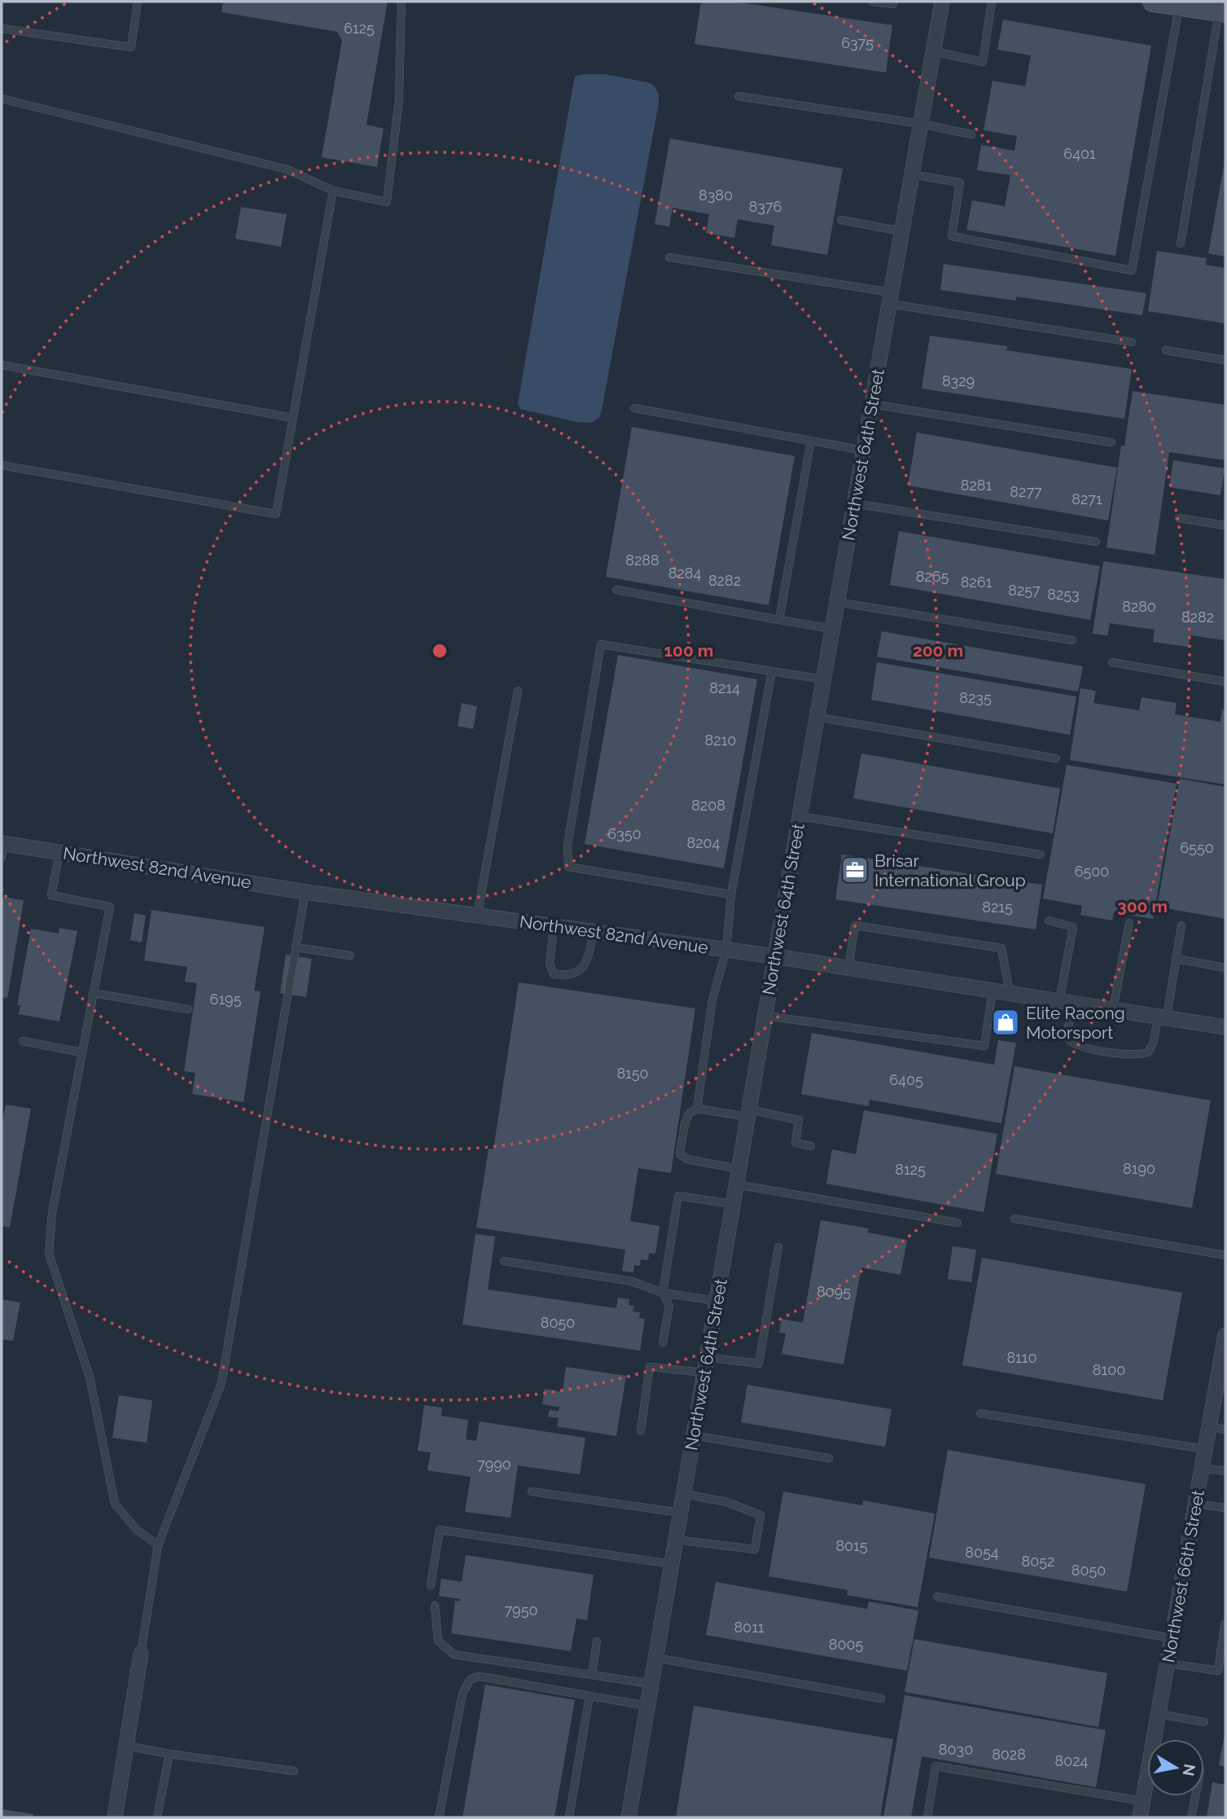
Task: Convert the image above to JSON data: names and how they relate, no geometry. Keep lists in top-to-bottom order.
{
  "streets": {
    "street": ["Northwest 64th Street", "Northwest 82nd Avenue", "Northwest 66th Street"]
  },
  "crossings": [
    ["Northwest 64th Street", "Northwest 82nd Avenue"]
  ],
  "places": {
    "office": ["Brisar International Group"],
    "shop": ["Elite Racong Motorsport"]
  },
  "house_numbers": [
    "6125",
    "6375",
    "6401",
    "8380",
    "8376",
    "8329",
    "8281",
    "8277",
    "8271",
    "8288",
    "8284",
    "8265",
    "8282",
    "8261",
    "8257",
    "8253",
    "8280",
    "8282",
    "8214",
    "8235",
    "8210",
    "8208",
    "6350",
    "8204",
    "6550",
    "6500",
    "8215",
    "6195",
    "8150",
    "6405",
    "8190",
    "8125",
    "8095",
    "8050",
    "8110",
    "8100",
    "7990",
    "8015",
    "8054",
    "8052",
    "8050",
    "7950",
    "8011",
    "8005",
    "8030",
    "8028",
    "8024"
  ],
  "north": "right",
  "rings": ["100 m", "200 m", "300 m"]
}
